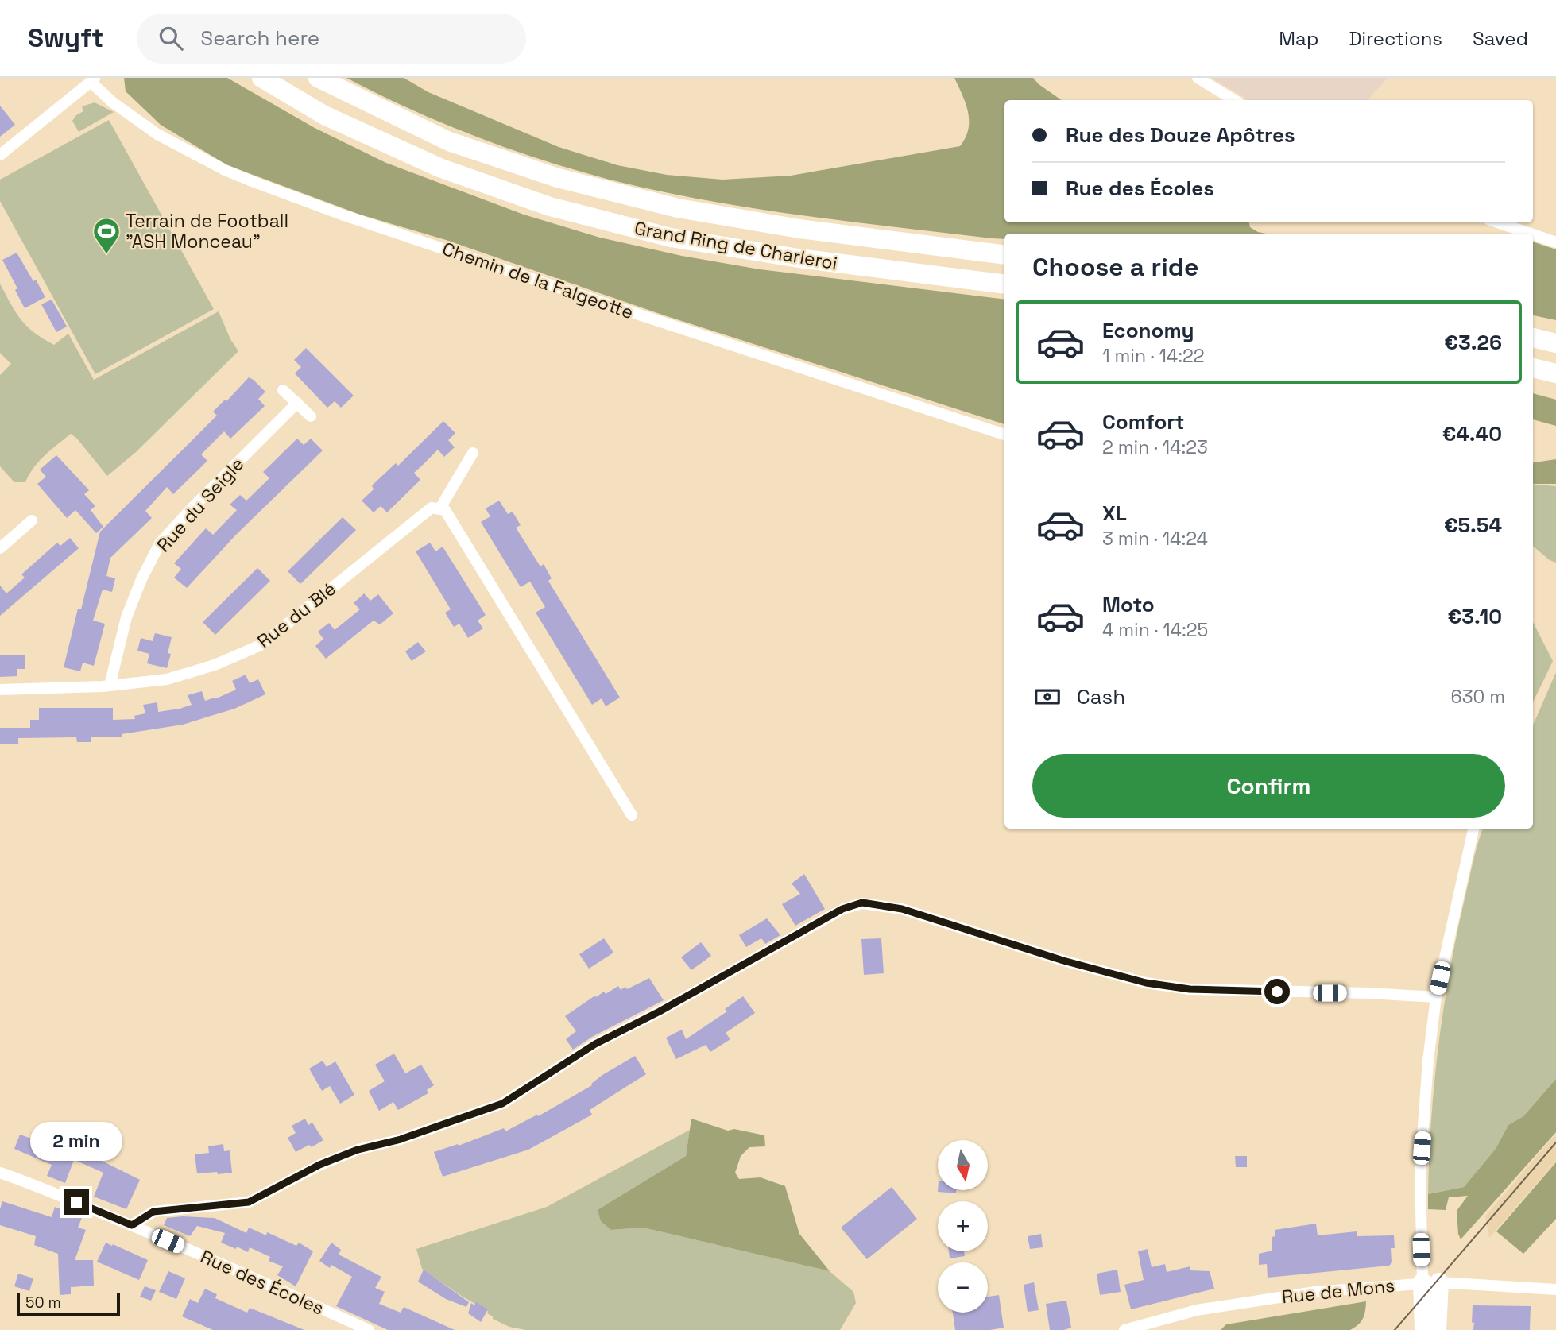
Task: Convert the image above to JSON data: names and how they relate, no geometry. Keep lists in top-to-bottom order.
{
  "streets": {
    "highway": ["Grand Ring de Charleroi"],
    "street": [
      "Chemin de la Falgeotte",
      "Rue du Seigle",
      "Rue du Blé",
      "Rue des Écoles",
      "Rue de Mons"
    ]
  },
  "crossings": [
    ["Rue du Seigle", "Rue du Blé"]
  ],
  "places": {
    "sports": ["Terrain de Football \"ASH Monceau\""]
  },
  "scale_bar": "50 m",
  "north": "bottom",
  "page": {
    "header": "Swyft",
    "search": "Search here",
    "nav": ["Map", "Directions", "Saved"],
    "banner": ["Rue des Douze Apôtres", "Rue des Écoles"],
    "heading": "Choose a ride",
    "list": [
      {
        "name": "Economy",
        "note": "1 min · 14:22",
        "value": "€3.26"
      },
      {
        "name": "Comfort",
        "note": "2 min · 14:23",
        "value": "€4.40"
      },
      {
        "name": "XL",
        "note": "3 min · 14:24",
        "value": "€5.54"
      },
      {
        "name": "Moto",
        "note": "4 min · 14:25",
        "value": "€3.10"
      }
    ],
    "pay": ["Cash", "630 m"],
    "buttons": "Confirm",
    "bubble": "2 min",
    "map_buttons": ["+", "−"],
    "scale": "50 m"
  }
}
